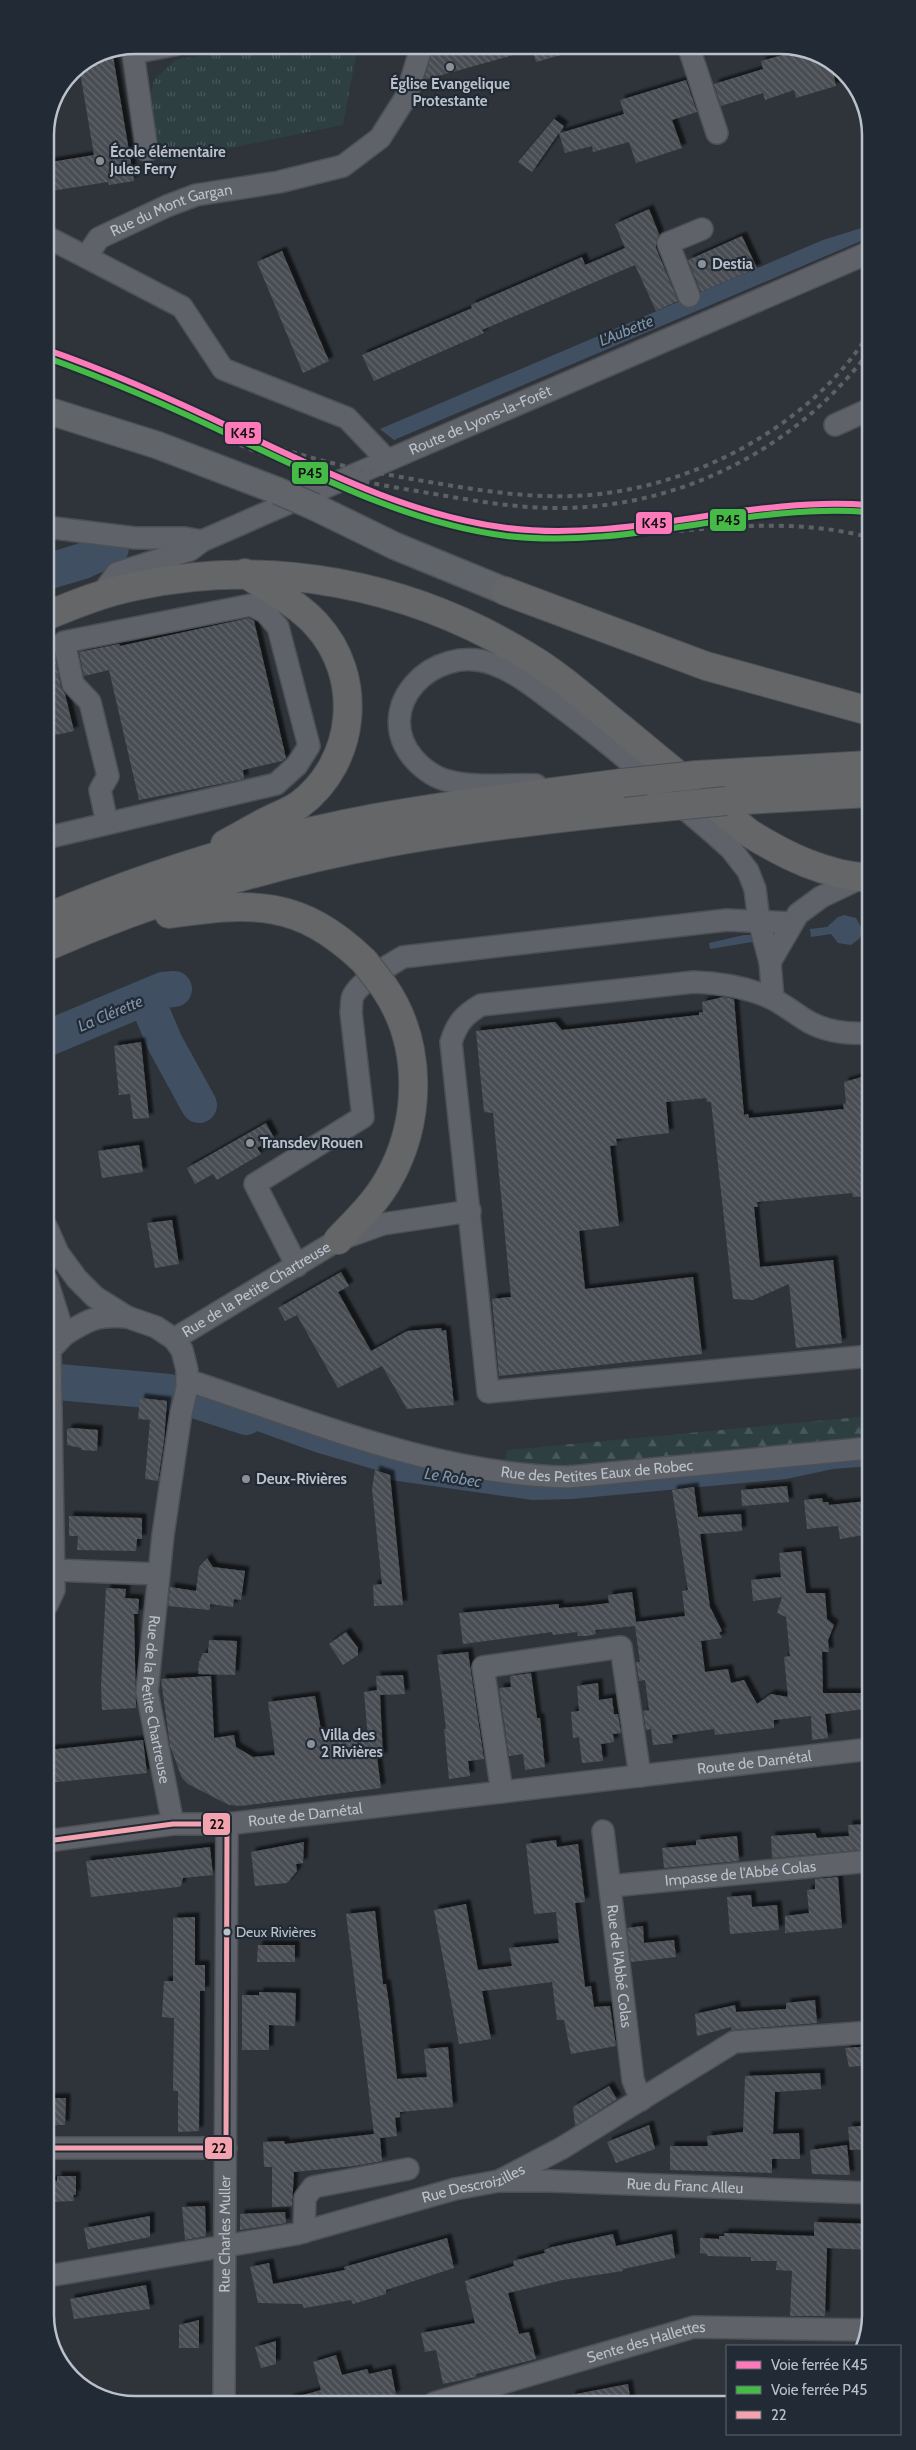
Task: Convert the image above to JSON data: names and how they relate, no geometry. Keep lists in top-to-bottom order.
{
  "streets": {
    "street": [
      "Rue du Mont Gargan",
      "Route de Lyons-la-Forêt",
      "Rue de la Petite Chartreuse",
      "Rue des Petites Eaux de Robec",
      "Route de Darnétal",
      "Impasse de l'Abbé Colas",
      "Rue de l'Abbé Colas",
      "Rue Descroizilles",
      "Rue du Franc Alleu",
      "Rue Charles Muller",
      "Sente des Hallettes"
    ]
  },
  "crossings": [
    ["Rue de la Petite Chartreuse", "Rue des Petites Eaux de Robec"],
    ["Rue de la Petite Chartreuse", "Route de Darnétal"],
    ["Route de Darnétal", "Rue Charles Muller"],
    ["Impasse de l'Abbé Colas", "Rue de l'Abbé Colas"],
    ["Rue de l'Abbé Colas", "Rue Descroizilles"],
    ["Rue Descroizilles", "Rue du Franc Alleu"],
    ["Rue Descroizilles", "Rue Charles Muller"]
  ],
  "water": ["L'Aubette", "La Clérette", "Le Robec"],
  "places": [
    "Église Evangelique Protestante",
    "École élémentaire Jules Ferry",
    "Destia",
    "Transdev Rouen",
    "Deux-Rivières",
    "Villa des 2 Rivières",
    "Deux Rivières"
  ],
  "lines": ["rail line K45", "rail line P45", "transit line 22"],
  "legend": ["Voie ferrée K45", "Voie ferrée P45", "22"]
}
